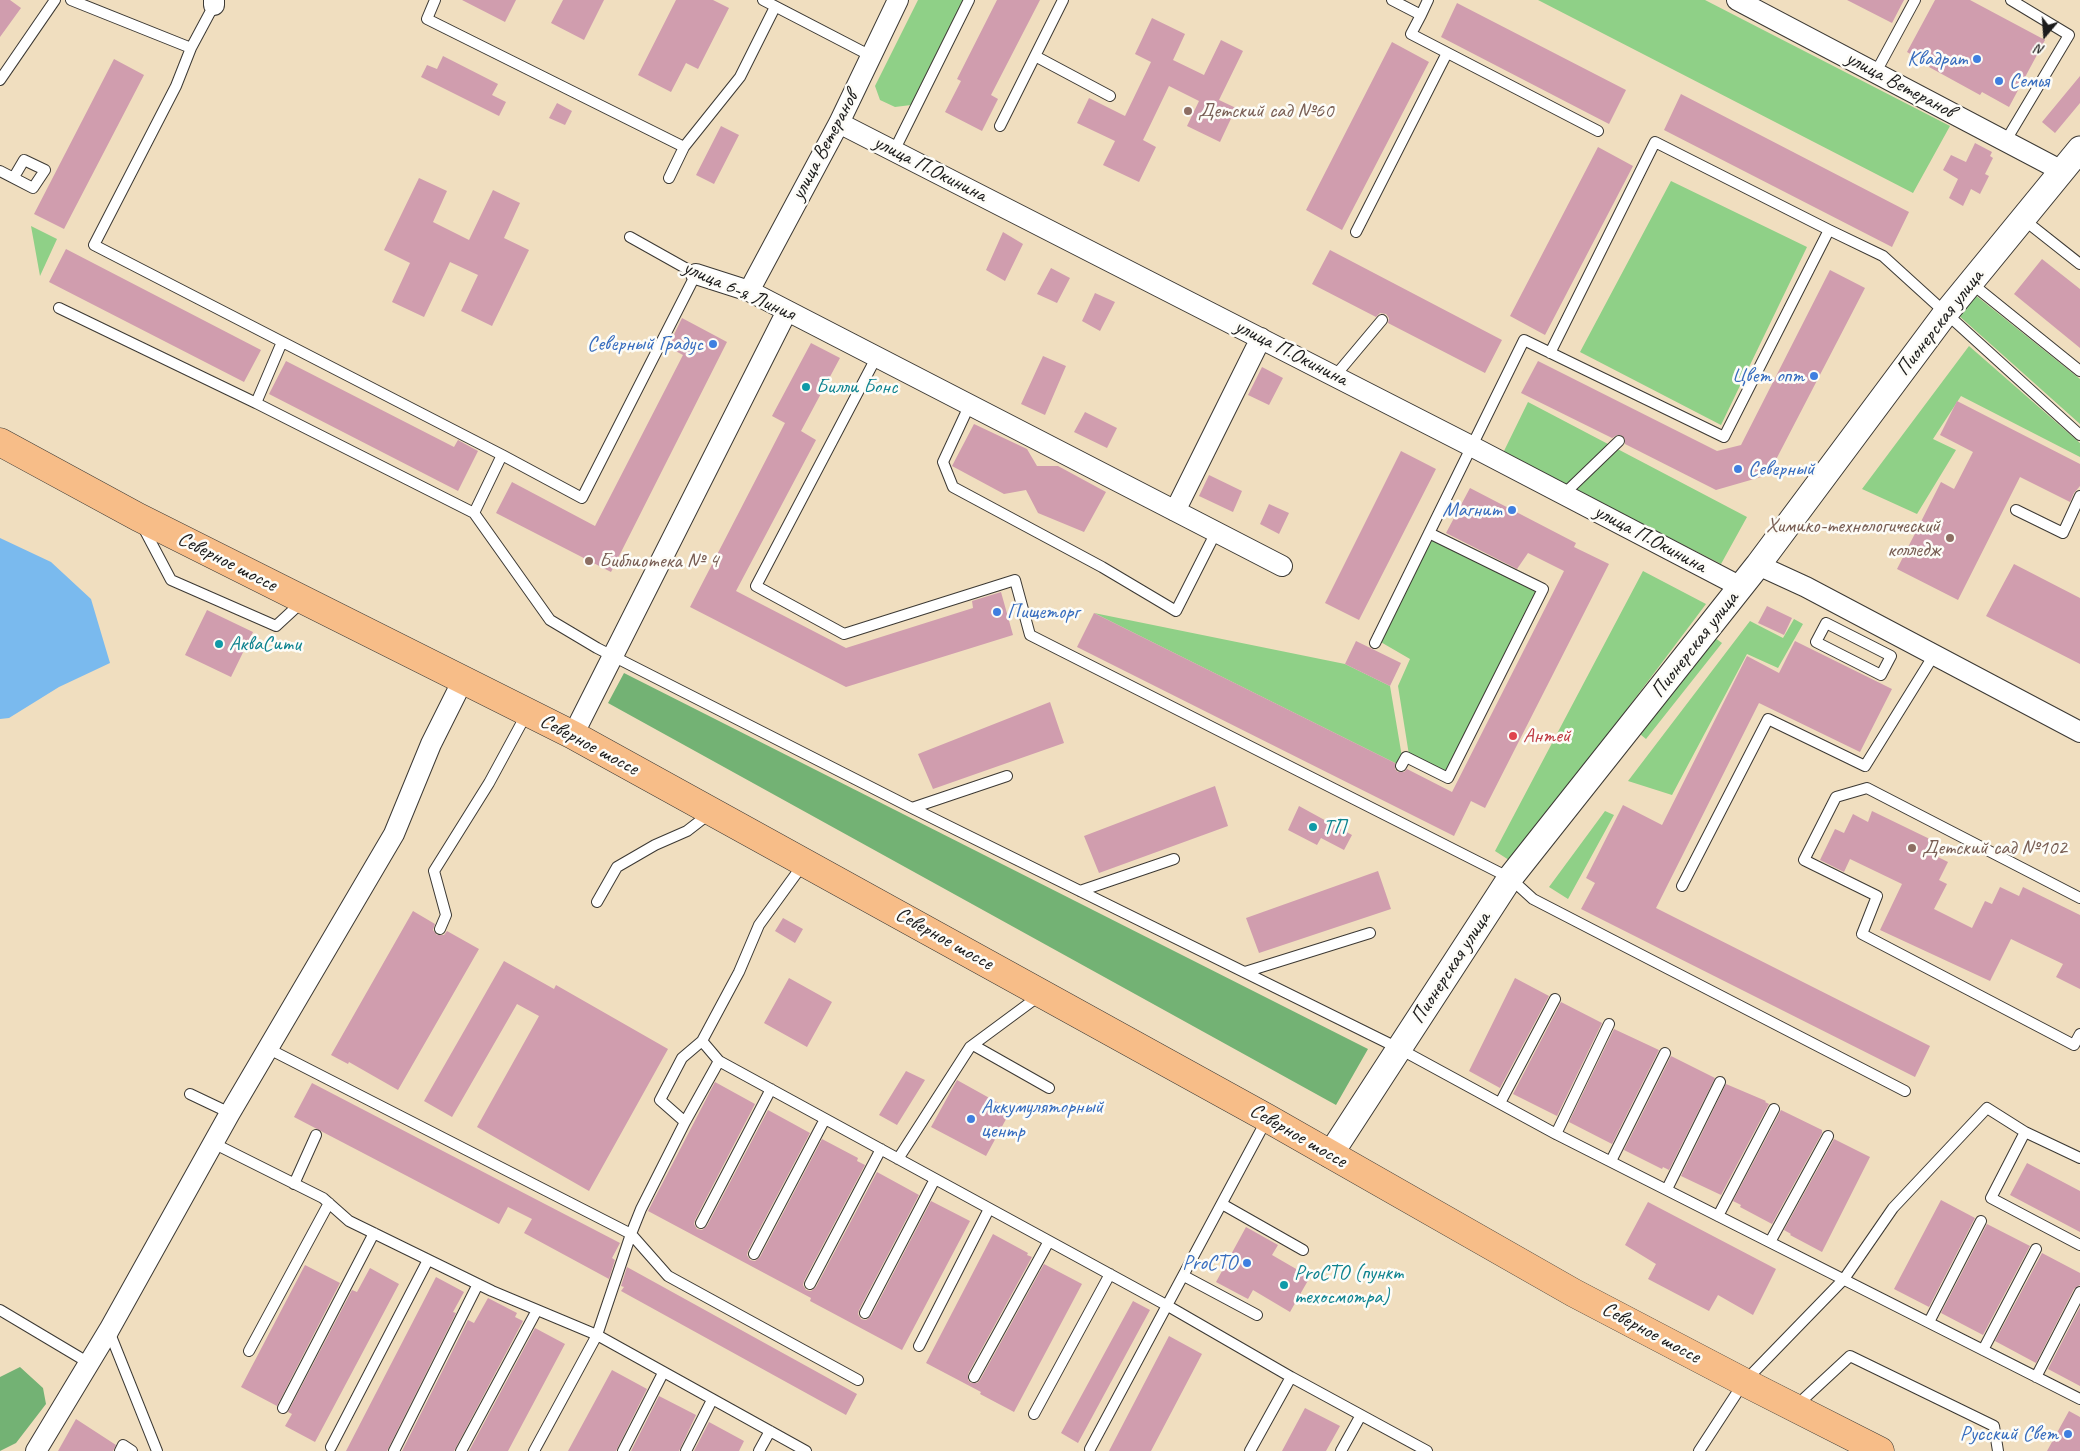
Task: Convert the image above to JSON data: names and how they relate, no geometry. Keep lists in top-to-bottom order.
{
  "streets": {
    "main road": ["Северное шоссе"],
    "street": [
      "улица Ветеранов",
      "улица П.Окинина",
      "улица 6-я Линия",
      "Пионерская улица"
    ]
  },
  "crossings": [
    ["улица Ветеранов", "улица П.Окинина"],
    ["улица Ветеранов", "улица 6-я Линия"],
    ["улица Ветеранов", "Пионерская улица"],
    ["улица П.Окинина", "Пионерская улица"],
    ["Пионерская улица", "Северное шоссе"]
  ],
  "places": [
    "Квадрат",
    "Семья",
    "Детский сад №60",
    "Северный Градус",
    "Цвет опт",
    "Билли Бонс",
    "Северный",
    "Магнит",
    "Химико-технологический колледж",
    "Библиотека № 4",
    "Пищеторг",
    "АкваСити",
    "Антей",
    "ТП",
    "Детский сад №102",
    "Аккумуляторный центр",
    "ProСТО",
    "ProСТО (пункт техосмотра)",
    "Русский Свет"
  ],
  "north": "bottom"
}
